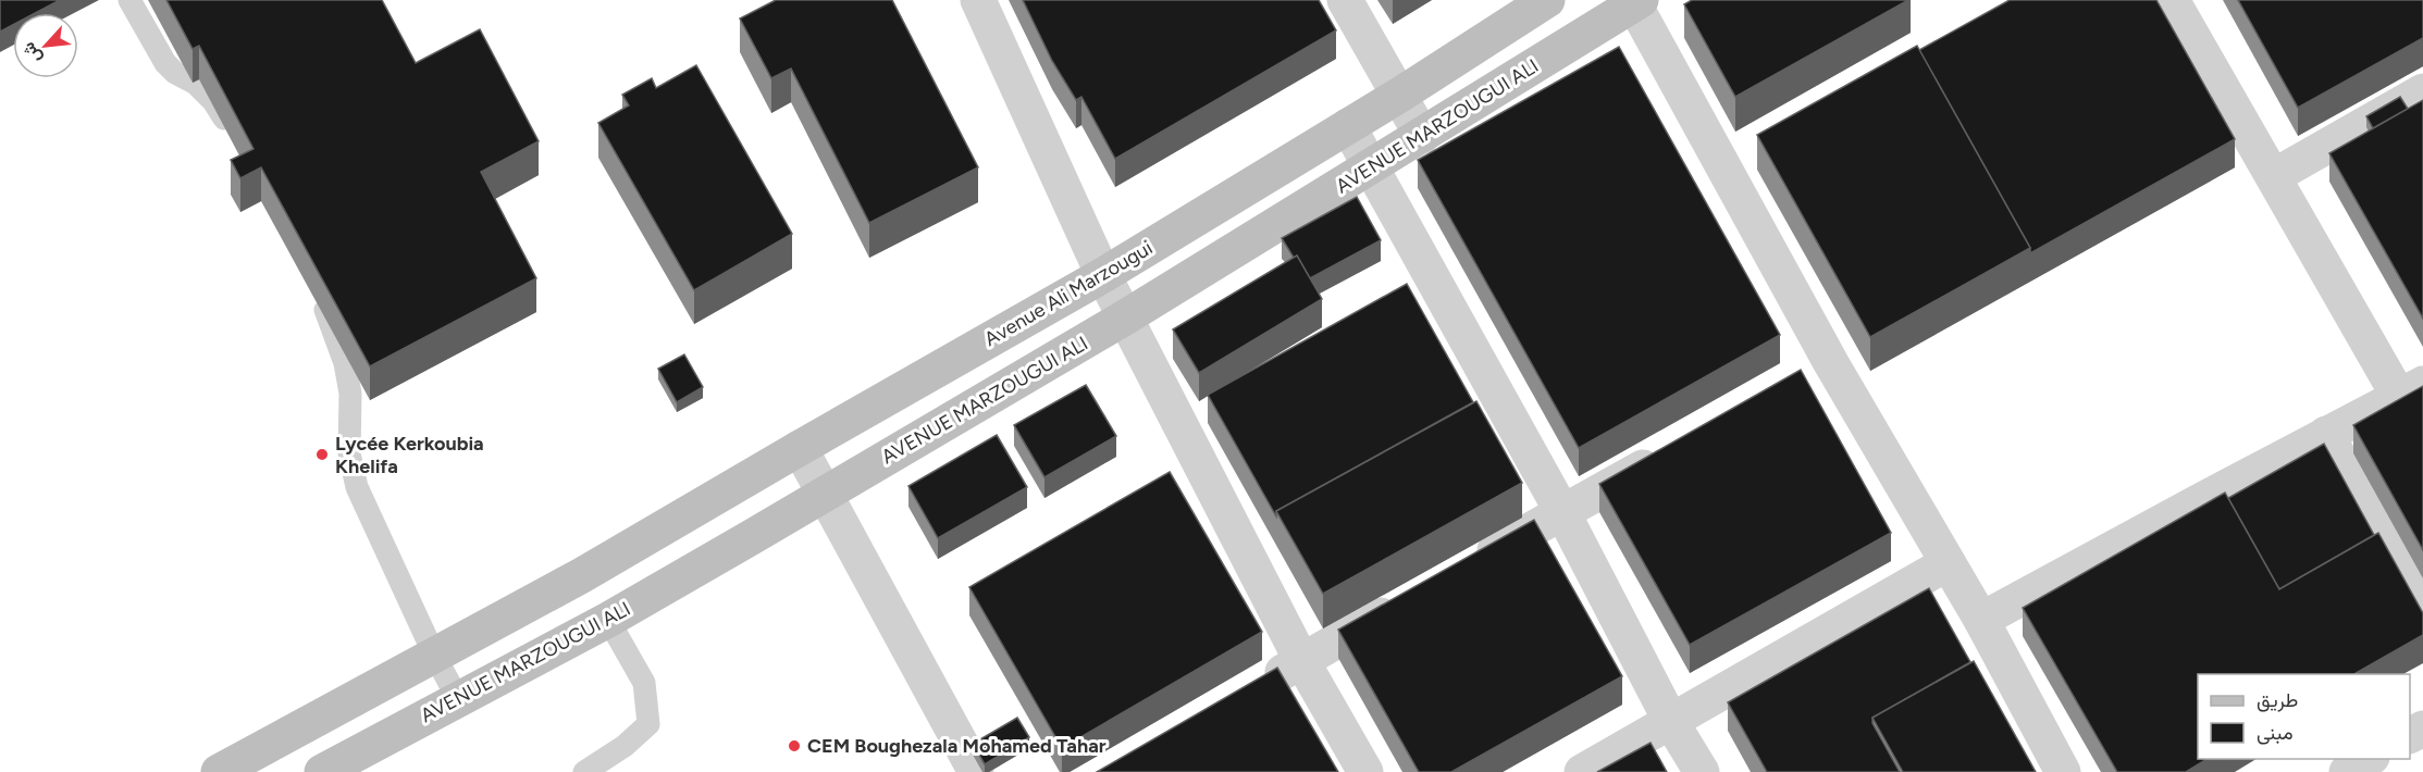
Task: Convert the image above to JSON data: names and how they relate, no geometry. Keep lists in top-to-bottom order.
{
  "streets": {
    "main road": ["AVENUE MARZOUGUI ALI", "Avenue Ali Marzougui"]
  },
  "places": ["Lycée Kerkoubia Khelifa", "CEM Boughezala Mohamed Tahar"],
  "legend": ["طريق", "مبنى"],
  "north": "bottom left"
}
